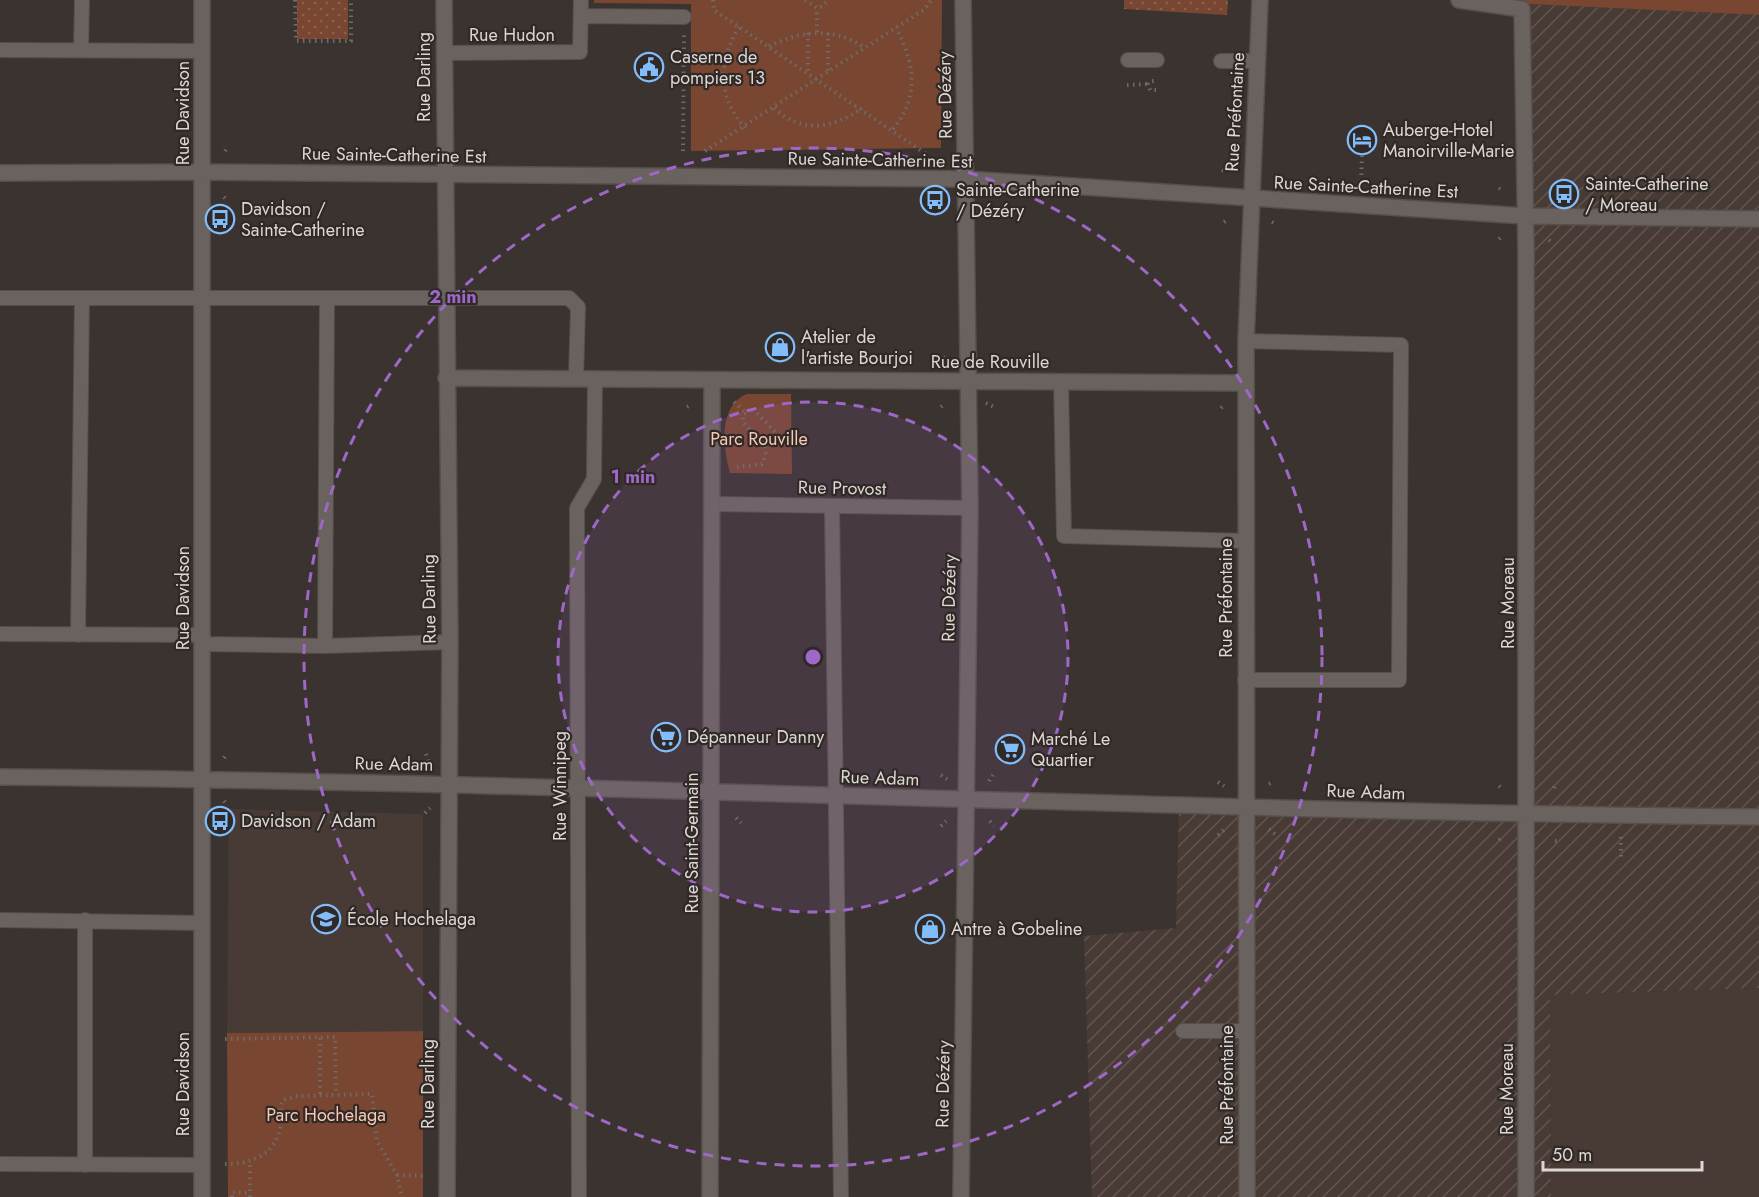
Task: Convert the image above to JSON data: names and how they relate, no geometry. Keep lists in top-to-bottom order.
{
  "streets": {
    "street": [
      "Rue Darling",
      "Rue Dézéry",
      "Rue Préfontaine",
      "Rue Davidson",
      "Rue Sainte-Catherine Est",
      "Rue de Rouville",
      "Rue Moreau",
      "Rue Adam",
      "Rue Saint-Germain"
    ],
    "lane": ["Rue Hudon", "Rue Provost", "Rue Winnipeg"]
  },
  "crossings": [
    ["Rue Hudon", "Rue Darling"],
    ["Rue Darling", "Rue Sainte-Catherine Est"],
    ["Rue Darling", "Rue de Rouville"],
    ["Rue Darling", "Rue Adam"],
    ["Rue Dézéry", "Rue Sainte-Catherine Est"],
    ["Rue Dézéry", "Rue de Rouville"],
    ["Rue Dézéry", "Rue Provost"],
    ["Rue Dézéry", "Rue Adam"],
    ["Rue Préfontaine", "Rue Sainte-Catherine Est"],
    ["Rue Préfontaine", "Rue de Rouville"],
    ["Rue Préfontaine", "Rue Adam"],
    ["Rue Davidson", "Rue Sainte-Catherine Est"],
    ["Rue Davidson", "Rue Adam"],
    ["Rue Sainte-Catherine Est", "Rue Moreau"],
    ["Rue de Rouville", "Rue Winnipeg"],
    ["Rue de Rouville", "Rue Saint-Germain"],
    ["Rue Provost", "Rue Saint-Germain"],
    ["Rue Moreau", "Rue Adam"],
    ["Rue Adam", "Rue Winnipeg"],
    ["Rue Adam", "Rue Saint-Germain"]
  ],
  "parks": ["Parc Rouville", "Parc Hochelaga"],
  "places": {
    "public building": ["Caserne de pompiers 13"],
    "hotel": ["Auberge-Hotel Manoirville-Marie"],
    "bus stop": [
      "Sainte-Catherine / Moreau",
      "Sainte-Catherine / Dézéry",
      "Davidson / Sainte-Catherine",
      "Davidson / Adam"
    ],
    "shop": ["Atelier de l'artiste Bourjoi", "Antre à Gobeline"],
    "supermarket": ["Dépanneur Danny", "Marché Le Quartier"],
    "school or university": ["École Hochelaga"]
  },
  "scale_bar": "50 m",
  "rings": ["2 min", "1 min"]
}
